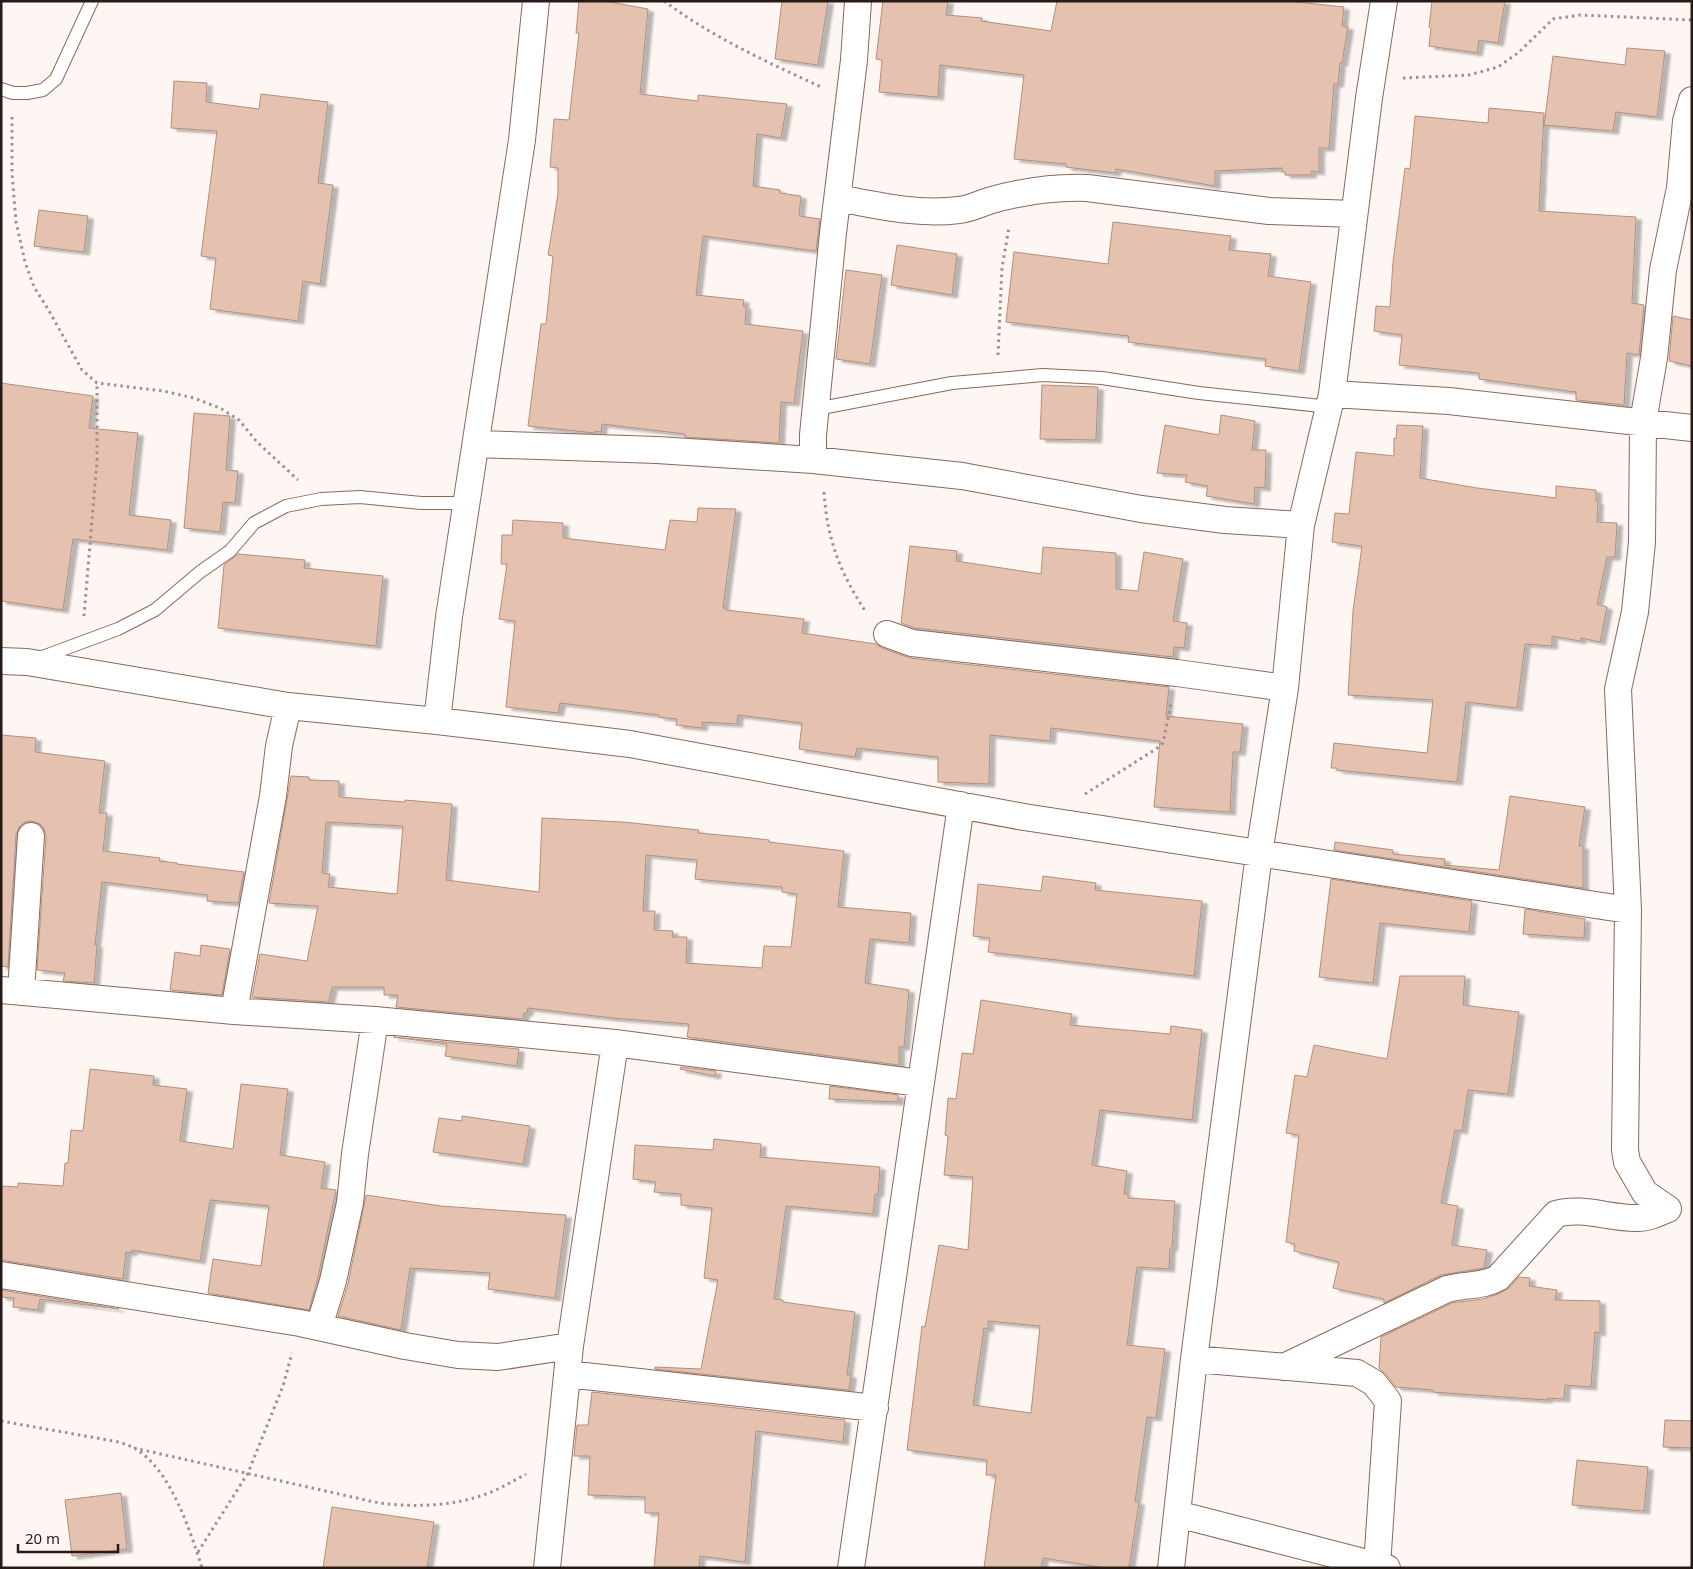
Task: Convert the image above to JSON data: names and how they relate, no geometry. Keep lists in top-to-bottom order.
{
  "scale_bar": "20 m"
}
